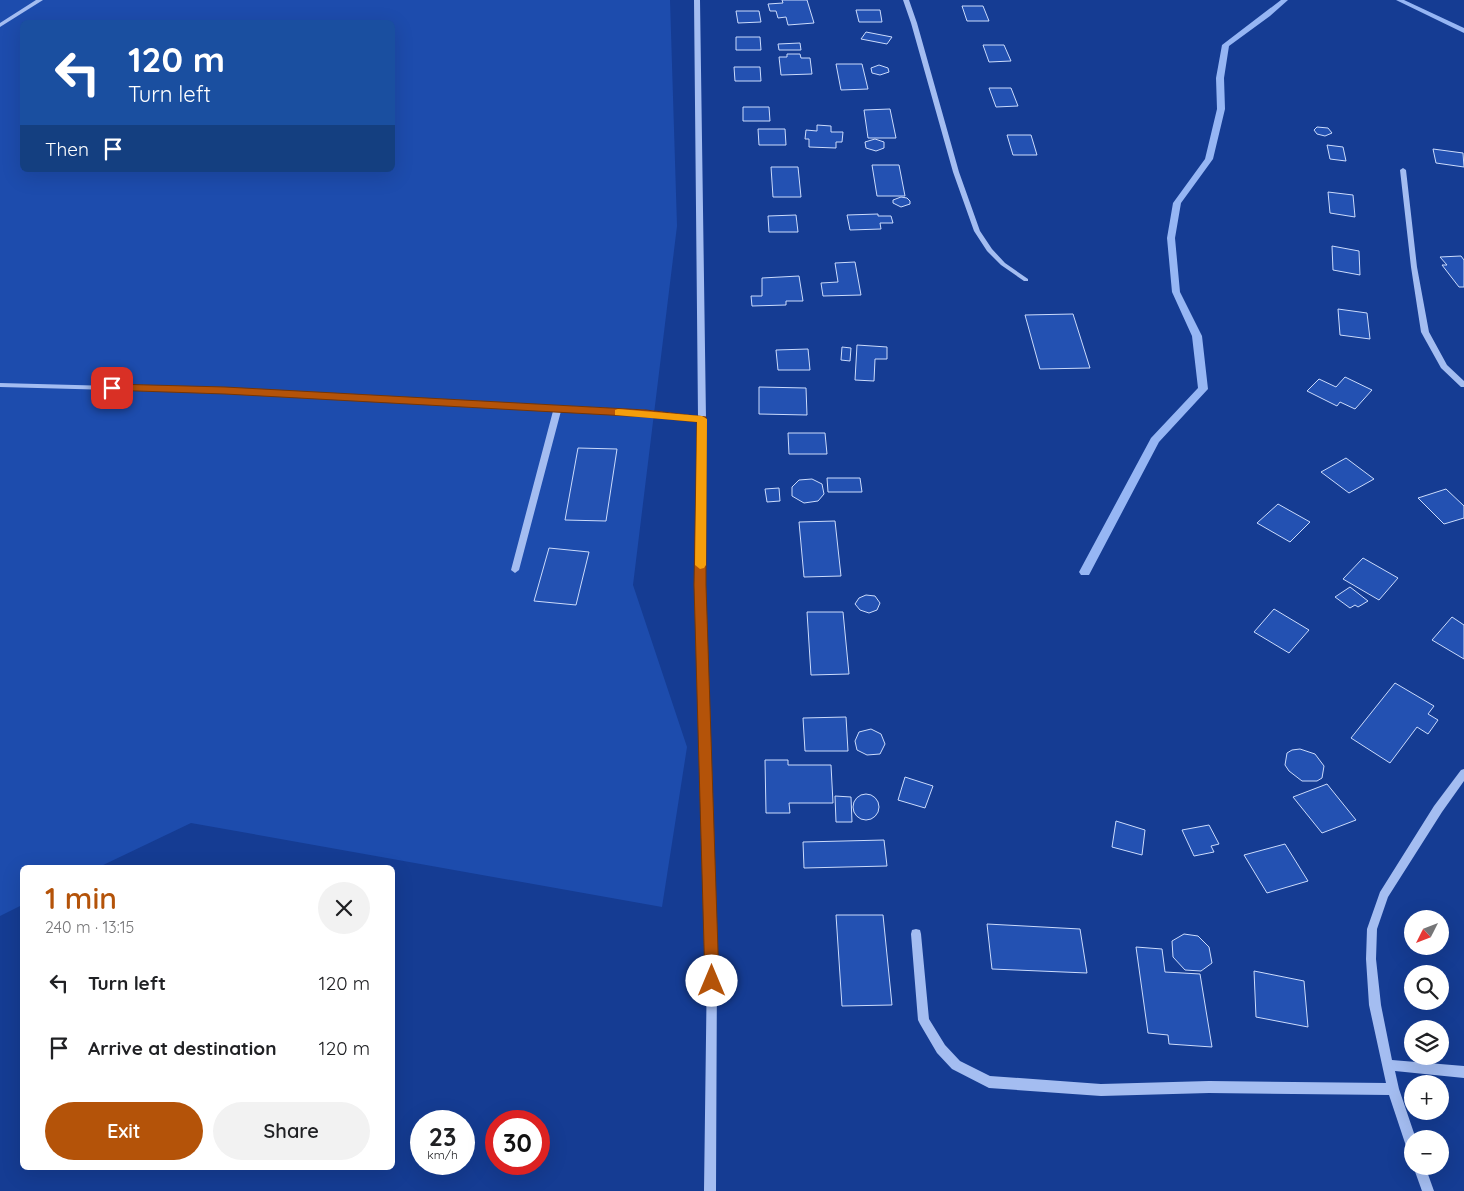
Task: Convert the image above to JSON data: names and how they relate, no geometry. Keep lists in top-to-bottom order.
{
  "north": "bottom left",
  "page": {
    "turn": ["120 m", "Turn left"],
    "then": "Then",
    "heading": ["1 min", "240 m · 13:15"],
    "map_buttons": ["+", "−"],
    "list": [
      {
        "name": "Turn left",
        "value": "120 m"
      },
      {
        "name": "Arrive at destination",
        "value": "120 m"
      }
    ],
    "buttons": ["Exit", "Share"],
    "speed": "23 km/h",
    "limit": "30"
  }
}
